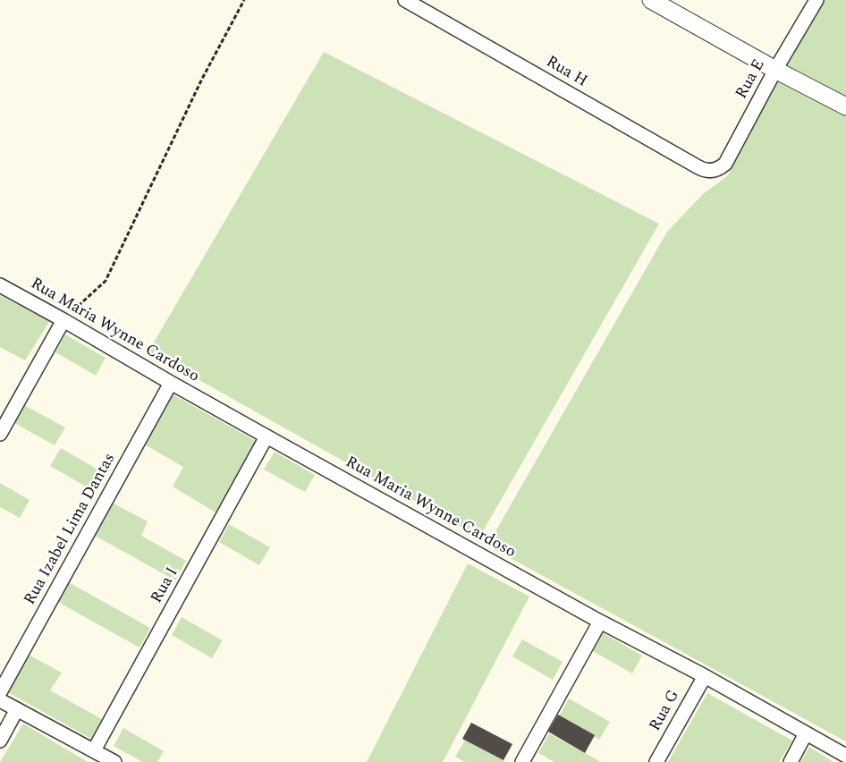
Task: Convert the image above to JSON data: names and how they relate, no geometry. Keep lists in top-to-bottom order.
{
  "streets": {
    "street": [
      "Rua H",
      "Rua E",
      "Rua Maria Wynne Cardoso",
      "Rua Izabel Lima Dantas",
      "Rua I",
      "Rua G"
    ]
  },
  "crossings": [
    ["Rua H", "Rua E"],
    ["Rua Maria Wynne Cardoso", "Rua Izabel Lima Dantas"],
    ["Rua Maria Wynne Cardoso", "Rua I"],
    ["Rua Maria Wynne Cardoso", "Rua G"]
  ]
}
